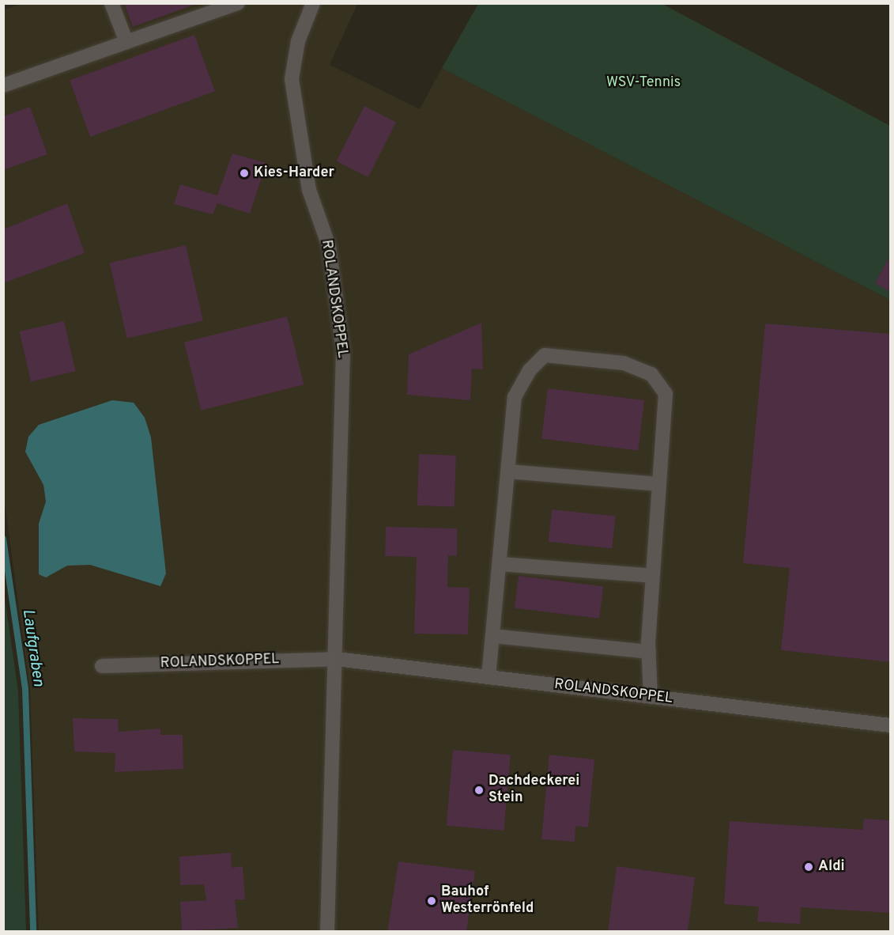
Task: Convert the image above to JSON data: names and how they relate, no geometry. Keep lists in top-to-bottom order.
{
  "streets": {
    "street": ["ROLANDSKOPPEL"]
  },
  "water": ["Laufgraben"],
  "parks": ["WSV-Tennis"],
  "places": [
    "Kies-Harder",
    "Dachdeckerei Stein",
    "Aldi",
    "Bauhof Westerrönfeld"
  ]
}
